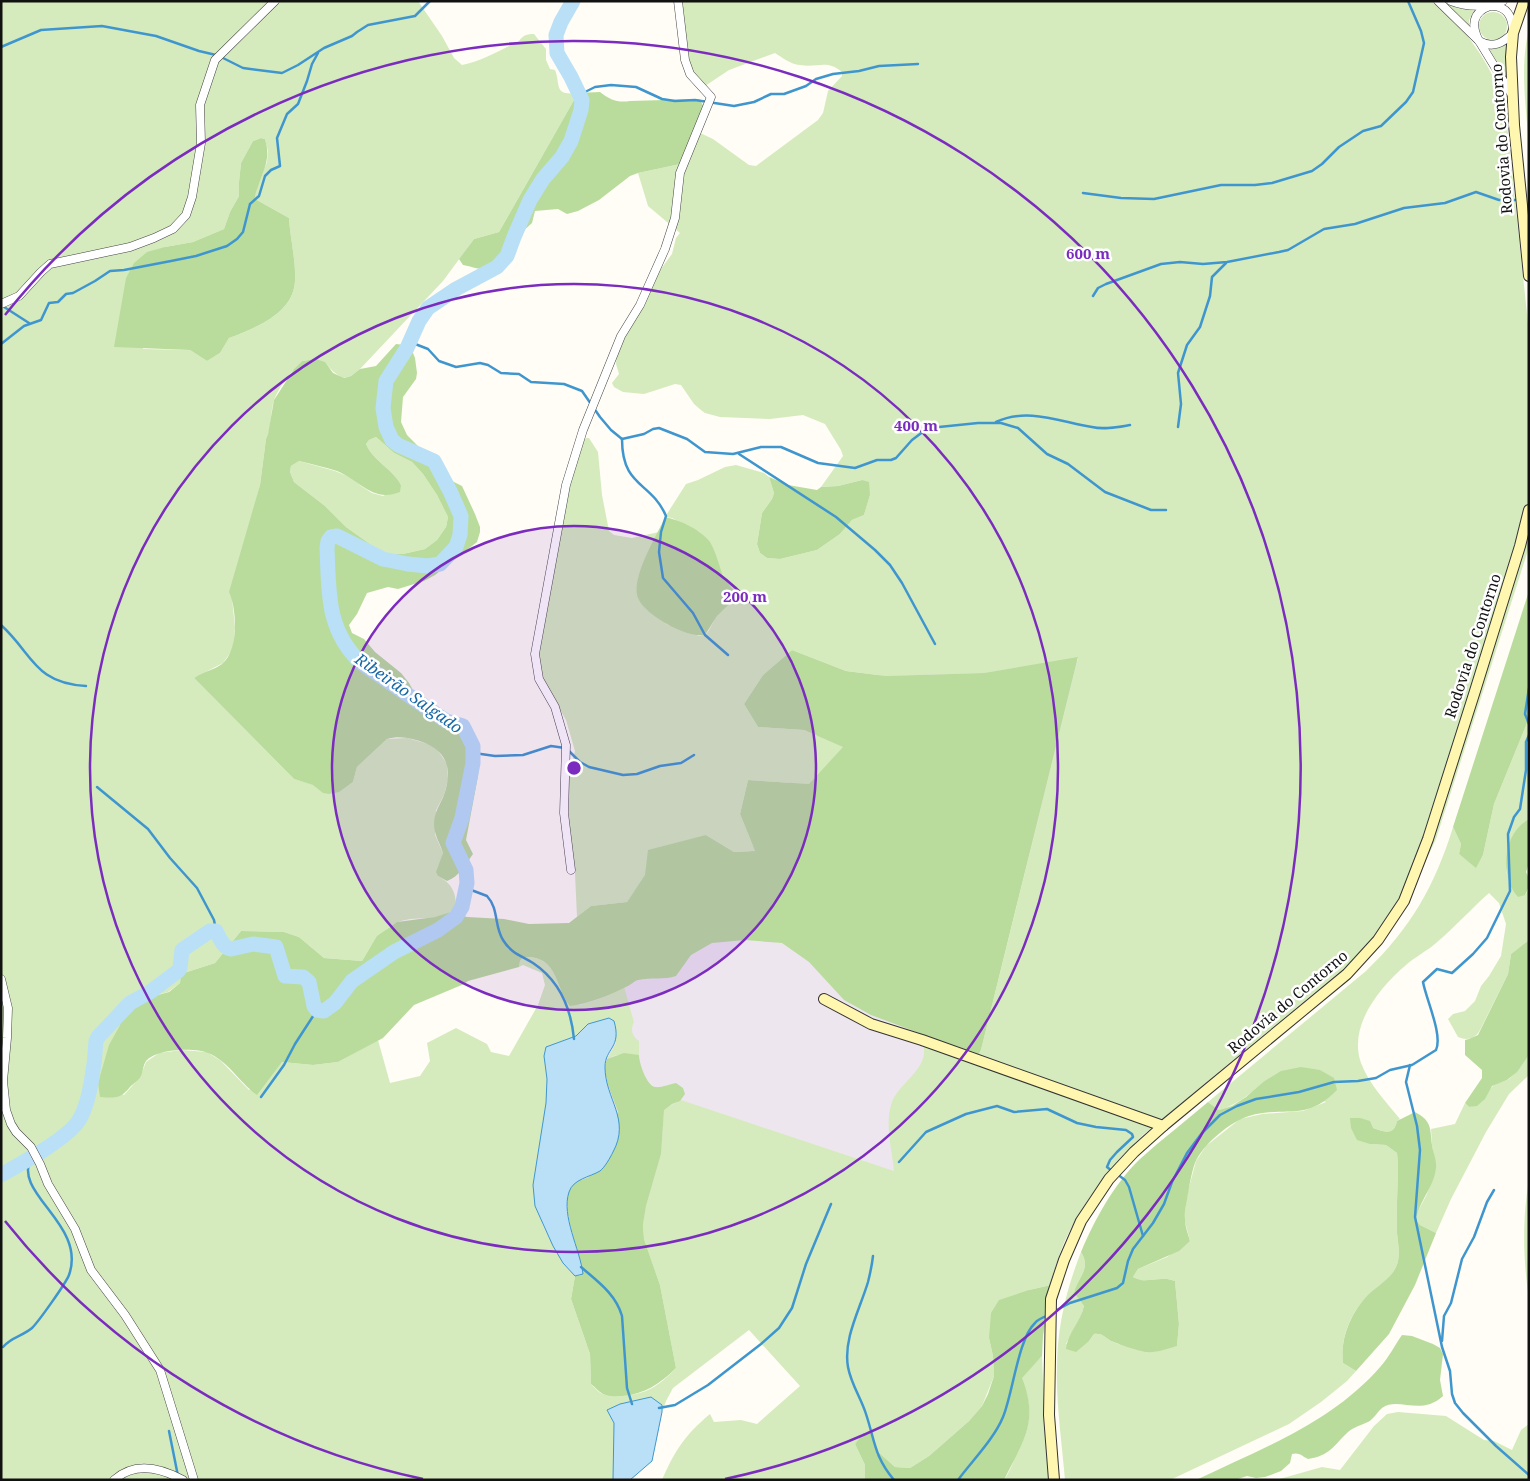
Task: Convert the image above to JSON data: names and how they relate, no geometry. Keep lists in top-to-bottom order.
{
  "streets": {
    "main road": ["Rodovia do Contorno"]
  },
  "water": ["Ribeirão Salgado"],
  "rings": ["600 m", "400 m", "200 m"]
}
